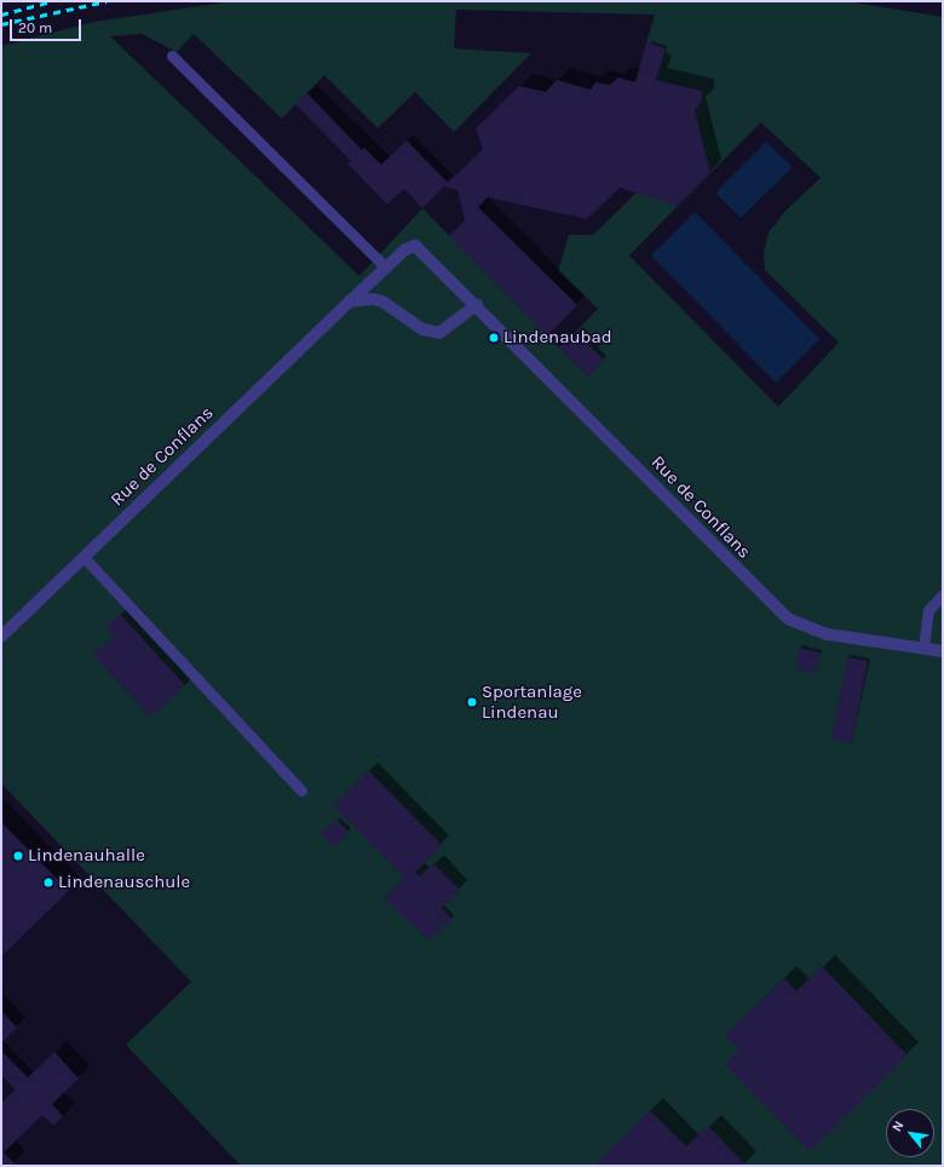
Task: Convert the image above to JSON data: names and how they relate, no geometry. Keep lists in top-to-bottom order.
{
  "streets": {
    "street": ["Rue de Conflans"]
  },
  "places": [
    "Lindenaubad",
    "Sportanlage Lindenau",
    "Lindenauhalle",
    "Lindenauschule"
  ],
  "scale_bar": "20 m",
  "north": "top left"
}
